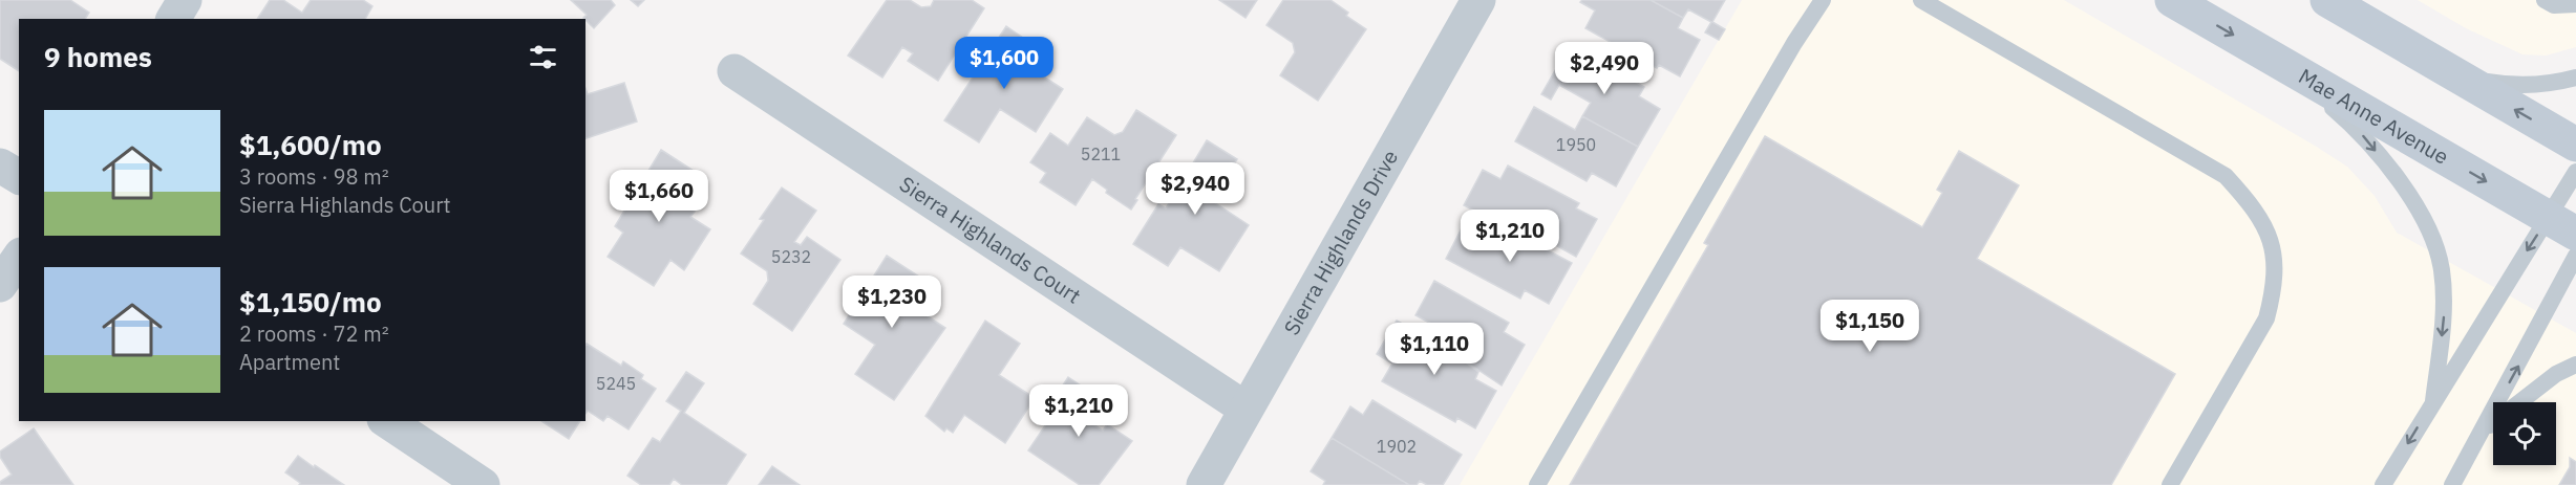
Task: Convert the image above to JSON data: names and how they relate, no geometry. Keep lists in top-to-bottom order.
{
  "streets": {
    "main road": ["Mae Anne Avenue"],
    "street": ["Sierra Highlands Court", "Sierra Highlands Drive"]
  },
  "crossings": [
    ["Sierra Highlands Court", "Sierra Highlands Drive"]
  ],
  "house_numbers": [
    "1950",
    "5211",
    "5232",
    "5245",
    "1902"
  ],
  "page": {
    "heading": "9 homes",
    "price": [
      "$1,600",
      "$2,490",
      "$2,940",
      "$1,660",
      "$1,210",
      "$1,230",
      "$1,150",
      "$1,110",
      "$1,210"
    ],
    "list": [
      {
        "name": "$1,600/mo",
        "note": "3 rooms · 98 m² · Sierra Highlands Court"
      },
      {
        "name": "$1,150/mo",
        "note": "2 rooms · 72 m² · Apartment"
      }
    ]
  }
}
